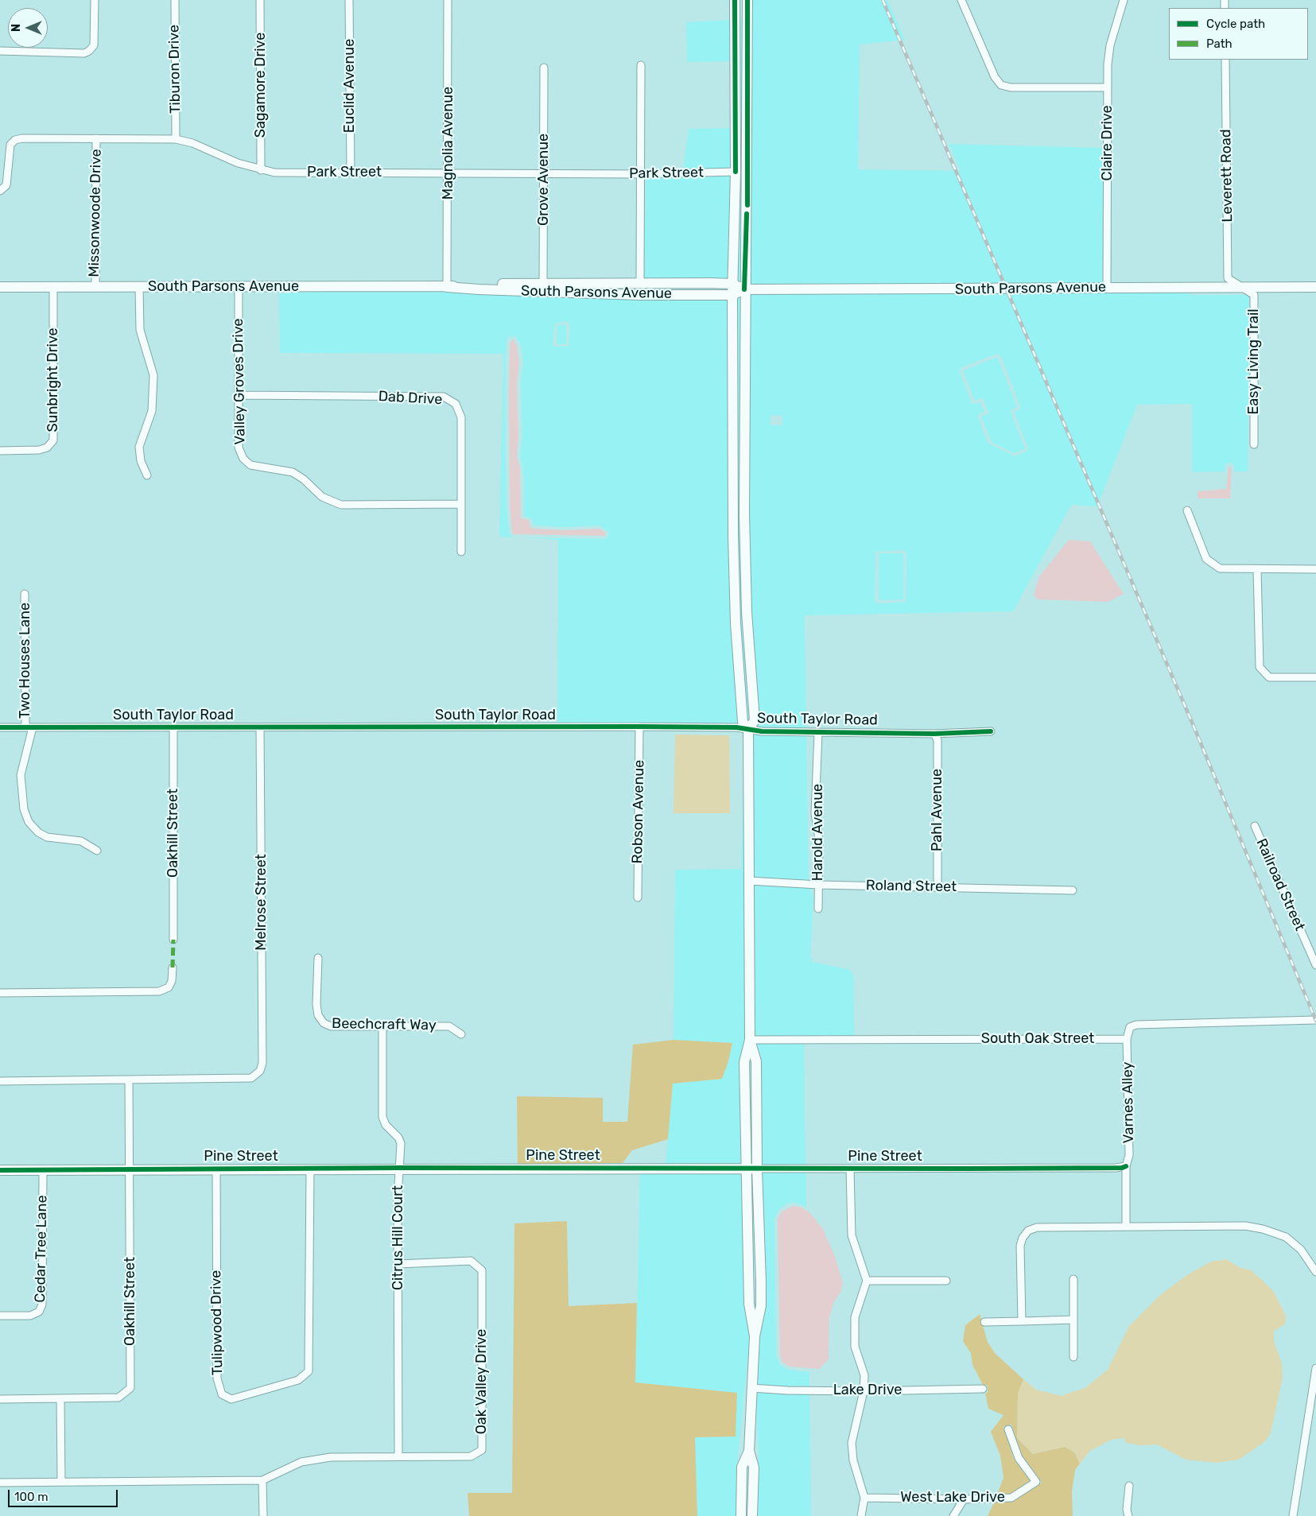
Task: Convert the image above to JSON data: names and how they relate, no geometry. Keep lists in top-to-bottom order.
{
  "streets": {
    "main road": ["South Parsons Avenue", "Pine Street"],
    "street": [
      "Tiburon Drive",
      "Sagamore Drive",
      "Euclid Avenue",
      "Magnolia Avenue",
      "Claire Drive",
      "Park Street",
      "Leverett Road",
      "Grove Avenue",
      "Missonwoode Drive",
      "Easy Living Trail",
      "Sunbright Drive",
      "Valley Groves Drive",
      "Dab Drive",
      "Two Houses Lane",
      "South Taylor Road",
      "Pahl Avenue",
      "Robson Avenue",
      "Harold Avenue",
      "Oakhill Street",
      "Railroad Street",
      "Roland Street",
      "Melrose Street",
      "Beechcraft Way",
      "South Oak Street",
      "Varnes Alley",
      "Citrus Hill Court",
      "Cedar Tree Lane",
      "Tulipwood Drive",
      "Oak Valley Drive",
      "Lake Drive",
      "West Lake Drive"
    ]
  },
  "crossings": [
    ["Tiburon Drive", "Park Street"],
    ["Sagamore Drive", "Park Street"],
    ["Euclid Avenue", "Park Street"],
    ["Magnolia Avenue", "Park Street"],
    ["Magnolia Avenue", "South Parsons Avenue"],
    ["Claire Drive", "South Parsons Avenue"],
    ["Park Street", "Grove Avenue"],
    ["Park Street", "Missonwoode Drive"],
    ["Leverett Road", "South Parsons Avenue"],
    ["Leverett Road", "Easy Living Trail"],
    ["Grove Avenue", "South Parsons Avenue"],
    ["Missonwoode Drive", "South Parsons Avenue"],
    ["South Parsons Avenue", "Easy Living Trail"],
    ["South Parsons Avenue", "Sunbright Drive"],
    ["South Parsons Avenue", "Valley Groves Drive"],
    ["Valley Groves Drive", "Dab Drive"],
    ["Two Houses Lane", "South Taylor Road"],
    ["South Taylor Road", "Pahl Avenue"],
    ["South Taylor Road", "Robson Avenue"],
    ["South Taylor Road", "Harold Avenue"],
    ["South Taylor Road", "Oakhill Street"],
    ["South Taylor Road", "Melrose Street"],
    ["Pahl Avenue", "Roland Street"],
    ["Harold Avenue", "Roland Street"],
    ["Oakhill Street", "Melrose Street"],
    ["Oakhill Street", "Pine Street"],
    ["Beechcraft Way", "Citrus Hill Court"],
    ["South Oak Street", "Varnes Alley"],
    ["Varnes Alley", "Pine Street"],
    ["Pine Street", "Citrus Hill Court"],
    ["Pine Street", "Cedar Tree Lane"],
    ["Pine Street", "Tulipwood Drive"],
    ["Citrus Hill Court", "Oak Valley Drive"]
  ],
  "legend": ["Cycle path", "Path"],
  "scale_bar": "100 m",
  "north": "left"
}
